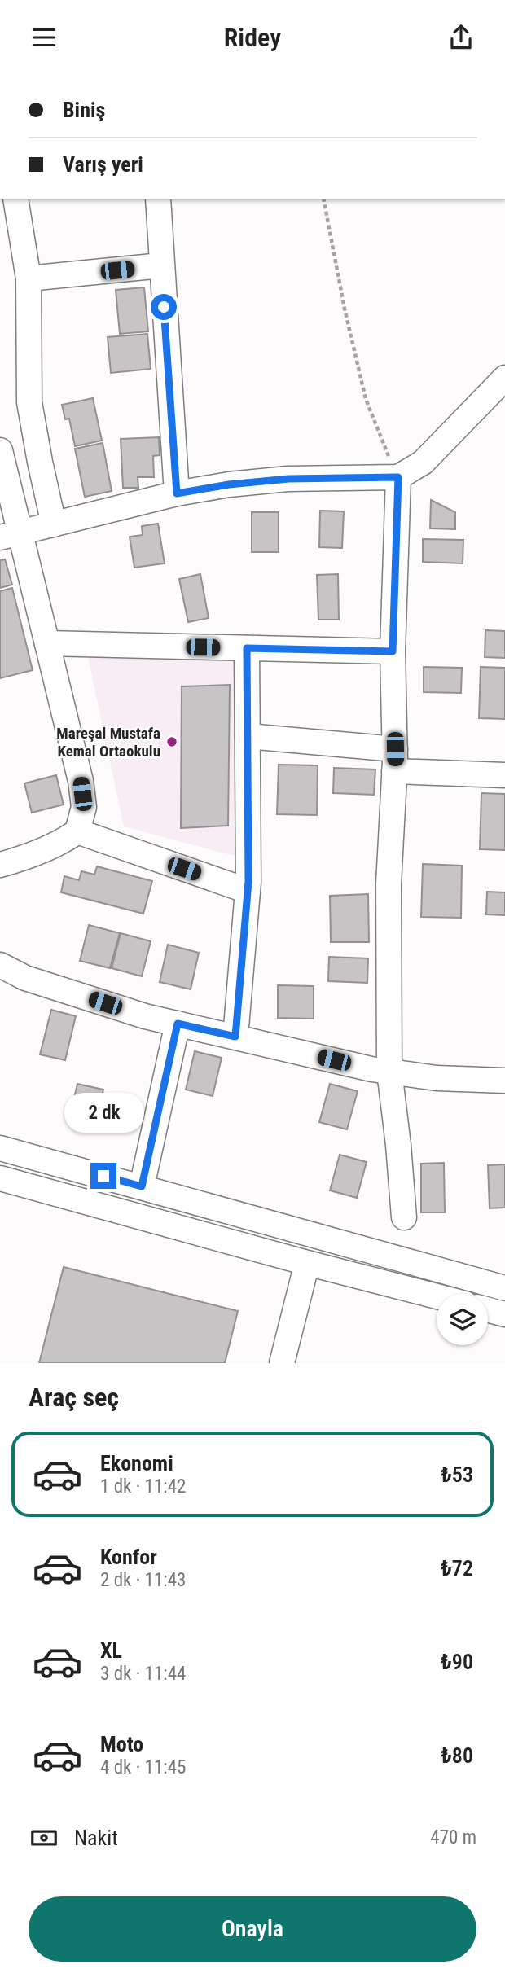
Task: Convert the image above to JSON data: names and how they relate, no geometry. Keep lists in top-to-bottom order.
{
  "places": ["Mareşal Mustafa Kemal Ortaokulu"],
  "page": {
    "header": "Ridey",
    "banner": ["Biniş", "Varış yeri"],
    "bubble": "2 dk",
    "heading": "Araç seç",
    "list": [
      {
        "name": "Ekonomi",
        "note": "1 dk · 11:42",
        "value": "₺53"
      },
      {
        "name": "Konfor",
        "note": "2 dk · 11:43",
        "value": "₺72"
      },
      {
        "name": "XL",
        "note": "3 dk · 11:44",
        "value": "₺90"
      },
      {
        "name": "Moto",
        "note": "4 dk · 11:45",
        "value": "₺80"
      }
    ],
    "pay": ["Nakit", "470 m"],
    "buttons": "Onayla"
  }
}
